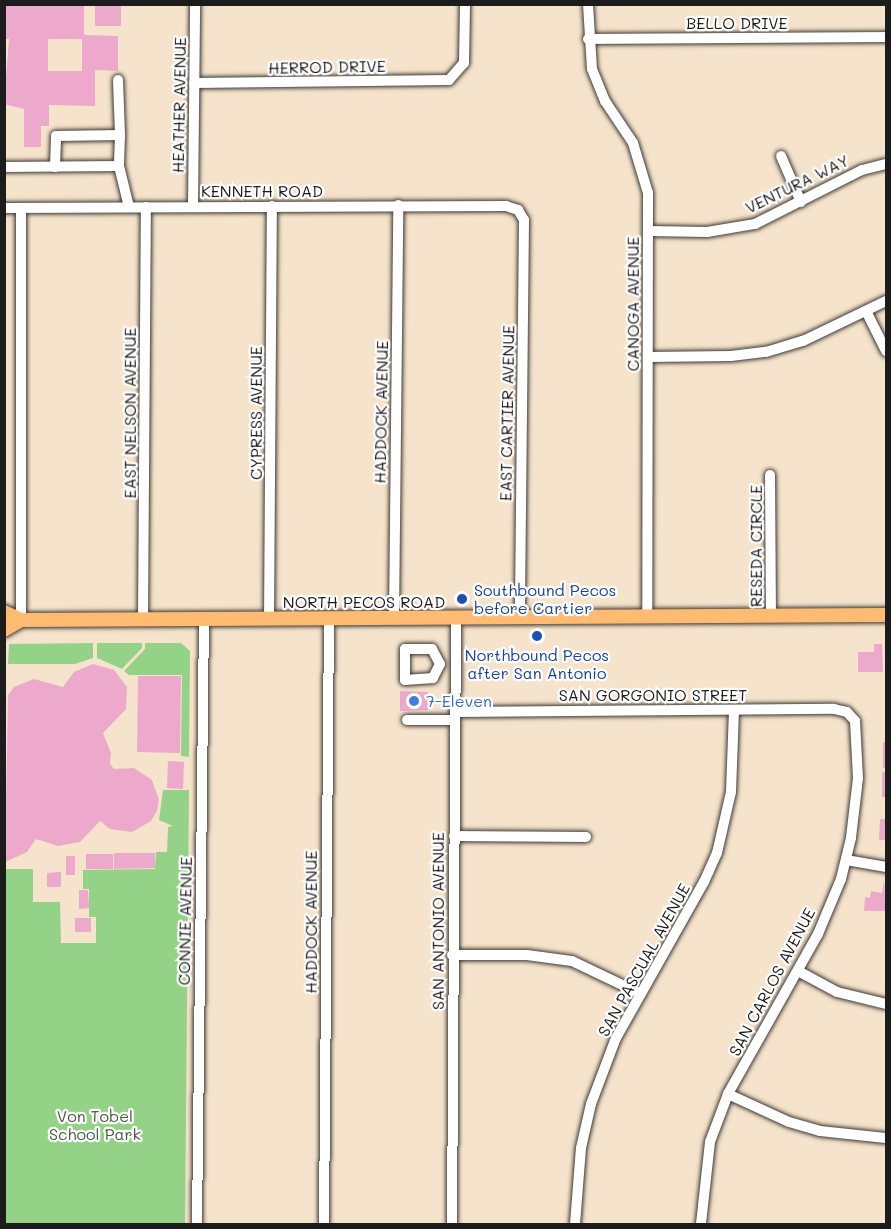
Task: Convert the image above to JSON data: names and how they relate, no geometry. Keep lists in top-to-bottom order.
{
  "streets": {
    "main road": ["NORTH PECOS ROAD"],
    "street": [
      "BELLO DRIVE",
      "HERROD DRIVE",
      "HEATHER AVENUE",
      "VENTURA WAY",
      "KENNETH ROAD",
      "CANOGA AVENUE",
      "HADDOCK AVENUE",
      "EAST NELSON AVENUE",
      "CYPRESS AVENUE",
      "EAST CARTIER AVENUE",
      "RESEDA CIRCLE",
      "SAN GORGONIO STREET",
      "CONNIE AVENUE",
      "SAN ANTONIO AVENUE",
      "SAN PASCUAL AVENUE",
      "SAN CARLOS AVENUE"
    ]
  },
  "crossings": [
    ["BELLO DRIVE", "CANOGA AVENUE"],
    ["HERROD DRIVE", "HEATHER AVENUE"],
    ["HEATHER AVENUE", "KENNETH ROAD"],
    ["VENTURA WAY", "CANOGA AVENUE"],
    ["KENNETH ROAD", "HADDOCK AVENUE"],
    ["KENNETH ROAD", "EAST NELSON AVENUE"],
    ["KENNETH ROAD", "CYPRESS AVENUE"],
    ["KENNETH ROAD", "EAST CARTIER AVENUE"],
    ["CANOGA AVENUE", "NORTH PECOS ROAD"],
    ["HADDOCK AVENUE", "NORTH PECOS ROAD"],
    ["EAST NELSON AVENUE", "NORTH PECOS ROAD"],
    ["CYPRESS AVENUE", "NORTH PECOS ROAD"],
    ["EAST CARTIER AVENUE", "NORTH PECOS ROAD"],
    ["RESEDA CIRCLE", "NORTH PECOS ROAD"],
    ["NORTH PECOS ROAD", "CONNIE AVENUE"],
    ["NORTH PECOS ROAD", "SAN ANTONIO AVENUE"],
    ["SAN GORGONIO STREET", "SAN ANTONIO AVENUE"],
    ["SAN GORGONIO STREET", "SAN PASCUAL AVENUE"],
    ["SAN GORGONIO STREET", "SAN CARLOS AVENUE"]
  ],
  "parks": ["Von Tobel School Park"],
  "places": ["Southbound Pecos before Cartier", "Northbound Pecos after San Antonio", "7-Eleven"]
}
